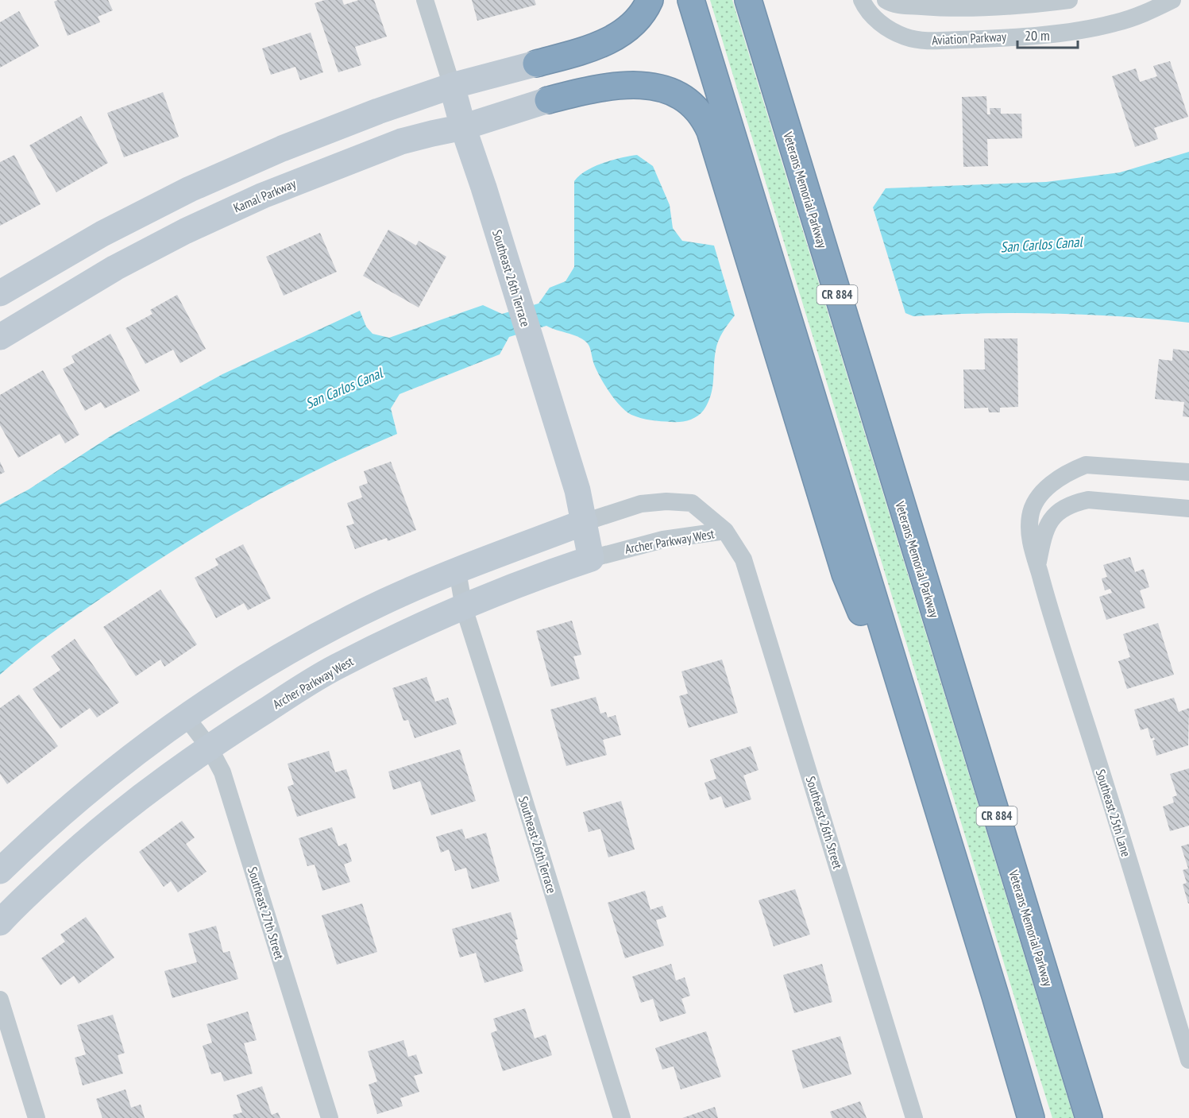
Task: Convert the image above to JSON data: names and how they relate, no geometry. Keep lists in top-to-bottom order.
{
  "streets": {
    "highway": ["Veterans Memorial Parkway", "CR 884"],
    "street": [
      "Aviation Parkway",
      "Kamal Parkway",
      "Southeast 26th Terrace",
      "Archer Parkway West",
      "Southeast 25th Lane",
      "Southeast 26th Street",
      "Southeast 27th Street"
    ]
  },
  "crossings": [
    ["Kamal Parkway", "Southeast 26th Terrace"],
    ["Southeast 26th Terrace", "Archer Parkway West"],
    ["Archer Parkway West", "Southeast 26th Street"],
    ["Archer Parkway West", "Southeast 27th Street"]
  ],
  "water": ["San Carlos Canal"],
  "scale_bar": "20 m"
}
